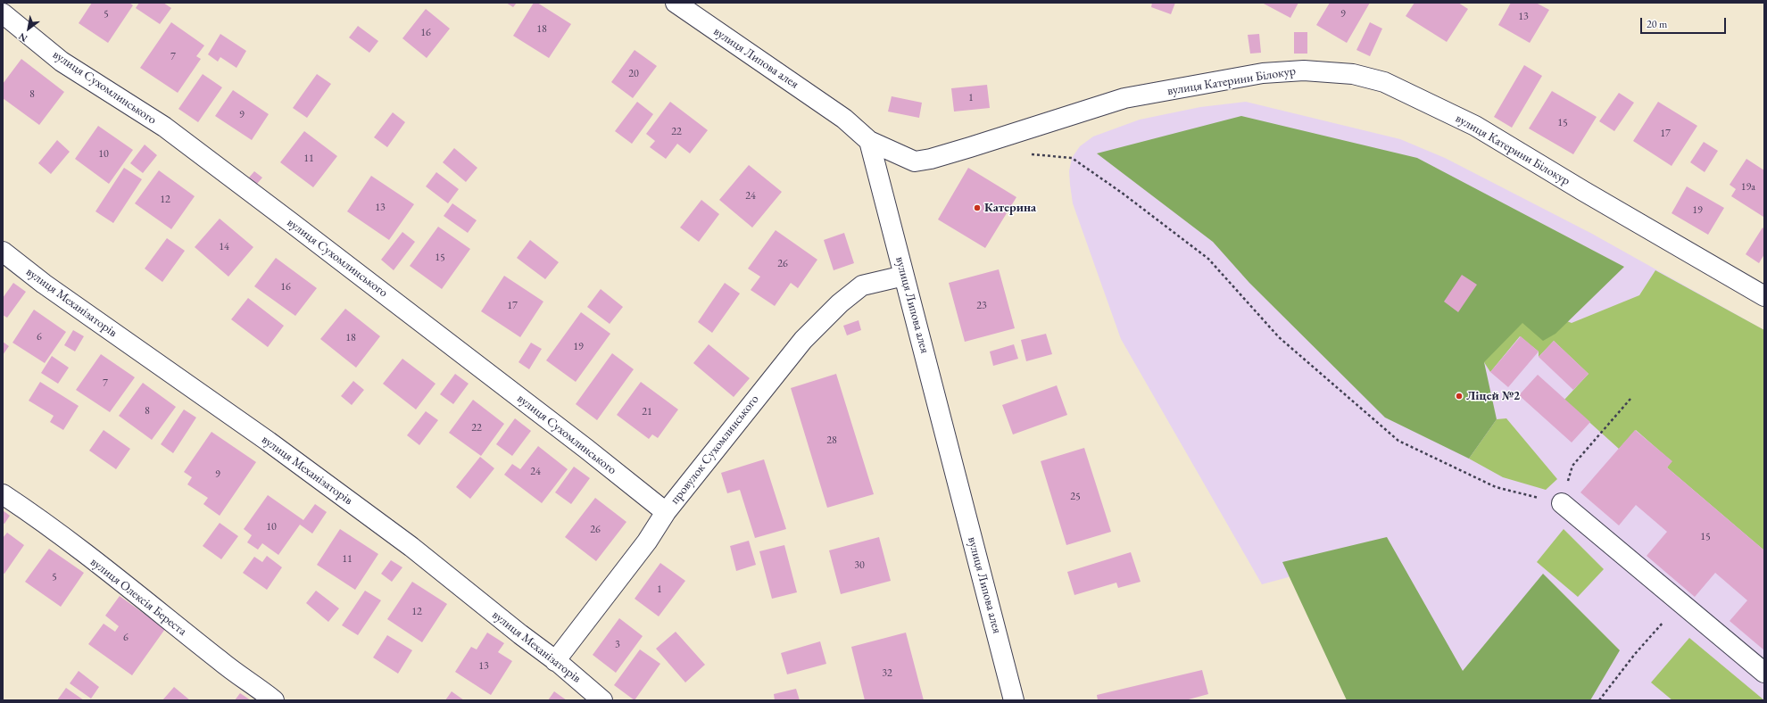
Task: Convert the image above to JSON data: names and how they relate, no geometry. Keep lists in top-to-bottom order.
{
  "streets": {
    "street": [
      "вулиця Липова алея",
      "вулиця Катерини Білокур",
      "вулиця Сухомлинського",
      "вулиця Механізаторів",
      "провулок Сухомлинського",
      "вулиця Олексія Береста"
    ]
  },
  "crossings": [
    ["вулиця Липова алея", "вулиця Катерини Білокур"],
    ["вулиця Липова алея", "провулок Сухомлинського"],
    ["вулиця Сухомлинського", "провулок Сухомлинського"],
    ["вулиця Механізаторів", "провулок Сухомлинського"]
  ],
  "places": ["Катерина", "Ліцей №2"],
  "house_numbers": [
    "5",
    "9",
    "13",
    "18",
    "16",
    "7",
    "20",
    "8",
    "1",
    "9",
    "15",
    "22",
    "17",
    "10",
    "11",
    "19а",
    "24",
    "12",
    "13",
    "19",
    "14",
    "15",
    "26",
    "16",
    "17",
    "23",
    "6",
    "18",
    "19",
    "7",
    "8",
    "21",
    "22",
    "28",
    "24",
    "9",
    "25",
    "10",
    "26",
    "15",
    "11",
    "30",
    "5",
    "1",
    "12",
    "6",
    "3",
    "13",
    "32"
  ],
  "scale_bar": "20 m",
  "north": "bottom left"
}
